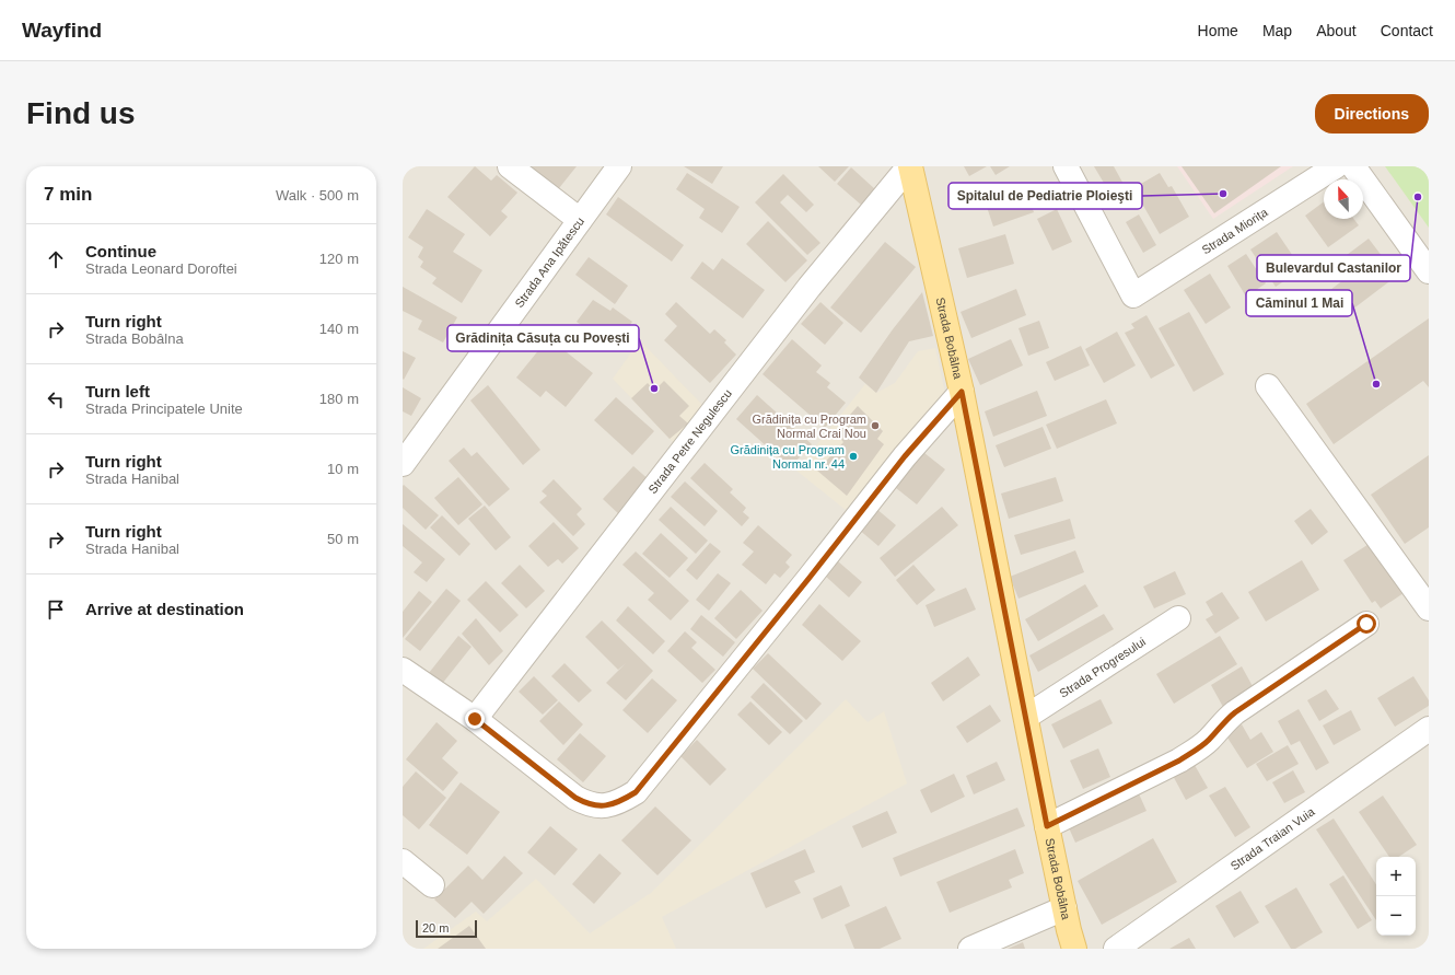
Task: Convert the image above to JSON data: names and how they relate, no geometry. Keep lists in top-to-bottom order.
{
  "streets": {
    "main road": ["Strada Bobâlna"],
    "street": [
      "Strada Miorița",
      "Strada Ana Ipătescu",
      "Strada Petre Negulescu",
      "Strada Progresului",
      "Strada Traian Vuia"
    ]
  },
  "crossings": [
    ["Strada Bobâlna", "Strada Petre Negulescu"],
    ["Strada Bobâlna", "Strada Progresului"]
  ],
  "places": [
    "Spitalul de Pediatrie Ploieşti",
    "Bulevardul Castanilor",
    "Căminul 1 Mai",
    "Grădinița Căsuța cu Povești",
    "Grădinița cu Program Normal Crai Nou",
    "Grădinița cu Program Normal nr. 44"
  ],
  "scale_bar": "20 m",
  "north": "top",
  "page": {
    "header": "Wayfind",
    "nav": [
      "Home",
      "Map",
      "About",
      "Contact"
    ],
    "buttons": "Directions",
    "title": "Find us",
    "heading": ["7 min", "Walk · 500 m"],
    "list": [
      ["Continue", "Strada Leonard Doroftei", "120 m"],
      ["Turn right", "Strada Bobâlna", "140 m"],
      ["Turn left", "Strada Principatele Unite", "180 m"],
      ["Turn right", "Strada Hanibal", "10 m"],
      ["Turn right", "Strada Hanibal", "50 m"],
      "Arrive at destination"
    ],
    "map_buttons": ["+", "−"],
    "scale": "20 m"
  }
}
